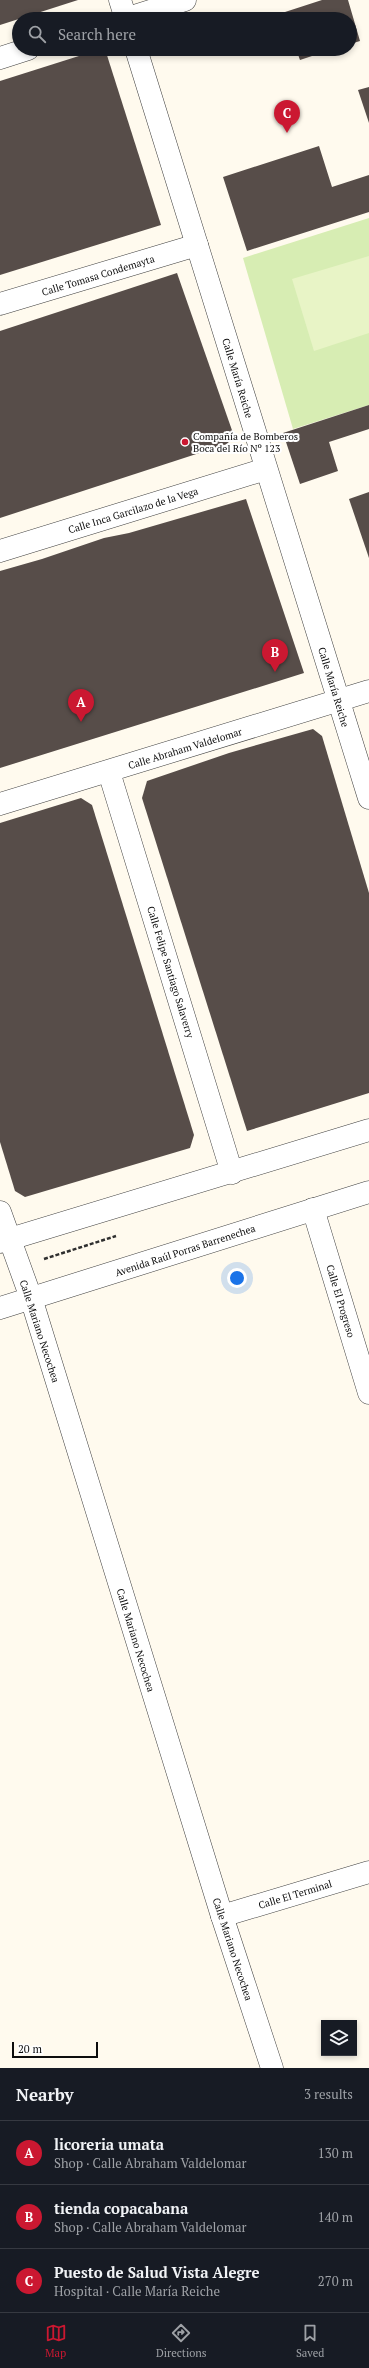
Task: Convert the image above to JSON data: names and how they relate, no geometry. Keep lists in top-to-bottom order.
{
  "streets": {
    "street": [
      "Calle Tomasa Condemayta",
      "Calle María Reiche",
      "Calle Inca Garcilazo de la Vega",
      "Calle Abraham Valdelomar",
      "Calle Felipe Santiago Salaverry",
      "Avenida Raúl Porras Barrenechea",
      "Calle El Progreso",
      "Calle Mariano Necochea",
      "Calle El Terminal"
    ]
  },
  "crossings": [
    ["Calle Tomasa Condemayta", "Calle María Reiche"],
    ["Calle María Reiche", "Calle Inca Garcilazo de la Vega"],
    ["Calle María Reiche", "Calle Abraham Valdelomar"],
    ["Calle Abraham Valdelomar", "Calle Felipe Santiago Salaverry"],
    ["Avenida Raúl Porras Barrenechea", "Calle El Progreso"],
    ["Avenida Raúl Porras Barrenechea", "Calle Mariano Necochea"],
    ["Calle Mariano Necochea", "Calle El Terminal"]
  ],
  "places": ["Compañía de Bomberos Boca del Río Nº 123"],
  "scale_bar": "20 m",
  "page": {
    "search": "Search here",
    "pins": ["C", "B", "A"],
    "scale": "20 m",
    "heading": ["Nearby", "3 results"],
    "list": [
      {
        "mark": "A",
        "name": "licoreria umata",
        "note": "Shop · Calle Abraham Valdelomar",
        "value": "130 m"
      },
      {
        "mark": "B",
        "name": "tienda copacabana",
        "note": "Shop · Calle Abraham Valdelomar",
        "value": "140 m"
      },
      {
        "mark": "C",
        "name": "Puesto de Salud Vista Alegre",
        "note": "Hospital · Calle María Reiche",
        "value": "270 m"
      }
    ],
    "nav": ["Map", "Directions", "Saved"]
  }
}
